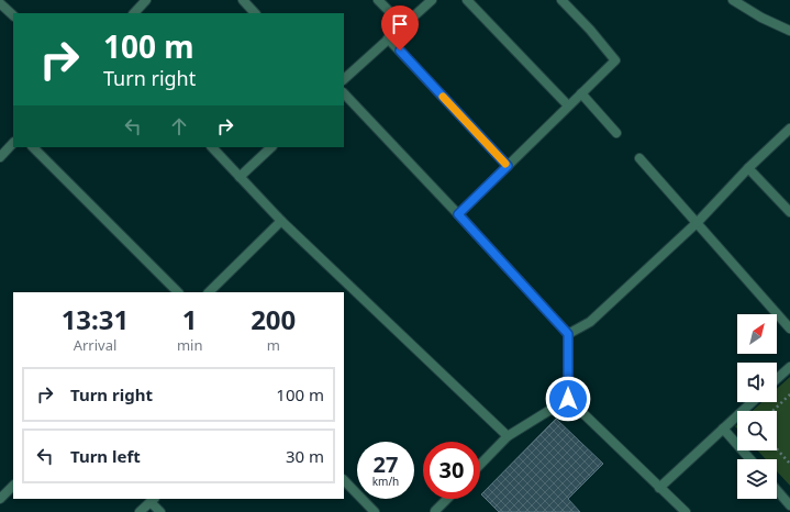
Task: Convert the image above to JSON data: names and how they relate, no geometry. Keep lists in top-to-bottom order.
{
  "north": "top right",
  "page": {
    "turn": ["100 m", "Turn right"],
    "eta": [
      "13:31",
      "Arrival",
      "1",
      "min",
      "200",
      "m"
    ],
    "list": [
      {
        "name": "Turn right",
        "value": "100 m"
      },
      {
        "name": "Turn left",
        "value": "30 m"
      }
    ],
    "speed": "27 km/h",
    "limit": "30"
  }
}
